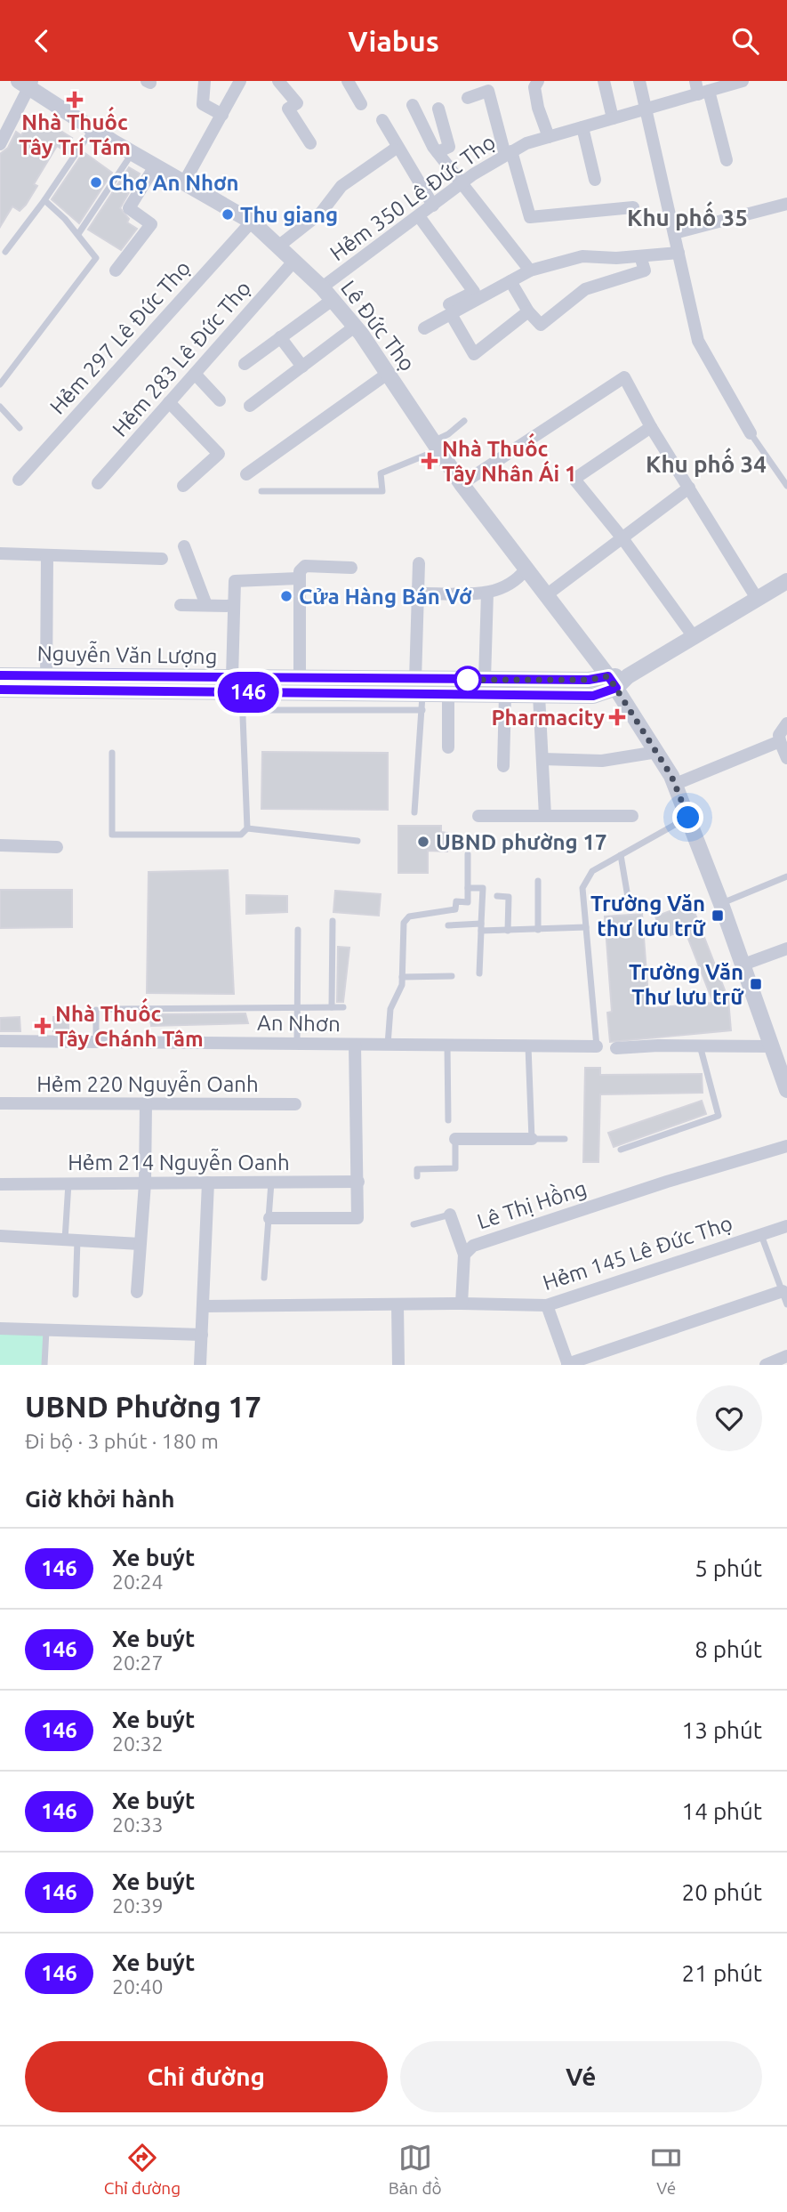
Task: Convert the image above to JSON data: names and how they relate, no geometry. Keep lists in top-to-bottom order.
{
  "streets": {
    "street": [
      "Hẻm 350 Lê Đức Thọ",
      "Lê Đức Thọ",
      "Hẻm 297 Lê Đức Thọ",
      "Hẻm 283 Lê Đức Thọ",
      "Nguyễn Văn Lượng",
      "An Nhơn",
      "Hẻm 220 Nguyễn Oanh",
      "Hẻm 214 Nguyễn Oanh",
      "Lê Thị Hồng",
      "Hẻm 145 Lê Đức Thọ"
    ]
  },
  "crossings": [
    ["Hẻm 350 Lê Đức Thọ", "Lê Đức Thọ"],
    ["Lê Đức Thọ", "Hẻm 297 Lê Đức Thọ"],
    ["Lê Đức Thọ", "Hẻm 283 Lê Đức Thọ"],
    ["Lê Đức Thọ", "Nguyễn Văn Lượng"],
    ["Lê Thị Hồng", "Hẻm 145 Lê Đức Thọ"]
  ],
  "districts": ["Khu phố 35", "Khu phố 34"],
  "places": {
    "health": [
      "Nhà Thuốc Tây Trí Tám",
      "Nhà Thuốc Tây Nhân Ái 1",
      "Pharmacity",
      "Nhà Thuốc Tây Chánh Tâm"
    ],
    "other": [
      "Chợ An Nhơn",
      "Thu giang",
      "Cửa Hàng Bán Vớ",
      "UBND phường 17"
    ],
    "transit": ["Trường Văn thư lưu trữ", "Trường Văn Thư lưu trữ"]
  },
  "lines": ["bus line 146"],
  "page": {
    "header": "Viabus",
    "on_map": "146",
    "heading": [
      ["UBND Phường 17", "Đi bộ · 3 phút · 180 m"],
      "Giờ khởi hành"
    ],
    "list": [
      {
        "mark": "146",
        "name": "Xe buýt",
        "note": "20:24",
        "value": "5 phút"
      },
      {
        "mark": "146",
        "name": "Xe buýt",
        "note": "20:27",
        "value": "8 phút"
      },
      {
        "mark": "146",
        "name": "Xe buýt",
        "note": "20:32",
        "value": "13 phút"
      },
      {
        "mark": "146",
        "name": "Xe buýt",
        "note": "20:33",
        "value": "14 phút"
      },
      {
        "mark": "146",
        "name": "Xe buýt",
        "note": "20:39",
        "value": "20 phút"
      },
      {
        "mark": "146",
        "name": "Xe buýt",
        "note": "20:40",
        "value": "21 phút"
      }
    ],
    "buttons": ["Chỉ đường", "Vé"],
    "tabs": ["Chỉ đường", "Bản đồ", "Vé"]
  }
}
